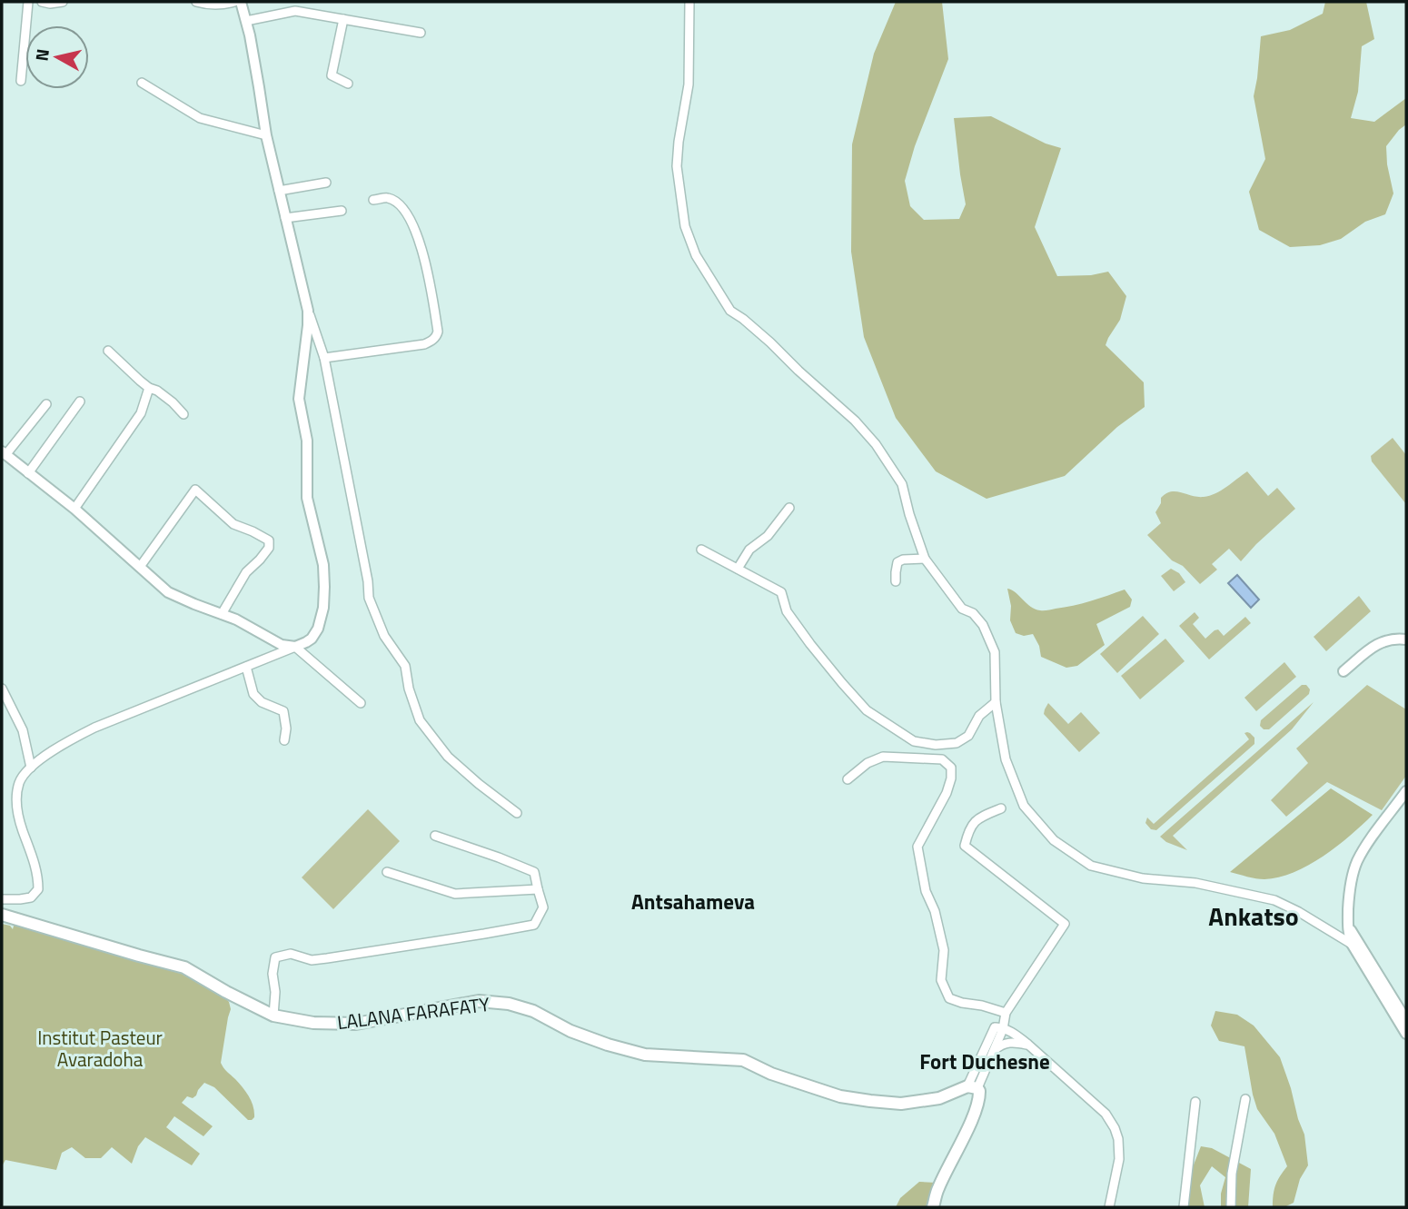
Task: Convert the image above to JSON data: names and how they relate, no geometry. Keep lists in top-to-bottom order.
{
  "streets": {
    "main road": ["LALANA FARAFATY"]
  },
  "districts": ["Antsahameva", "Ankatso", "Fort Duchesne"],
  "parks": ["Institut Pasteur Avaradoha"],
  "north": "left"
}
